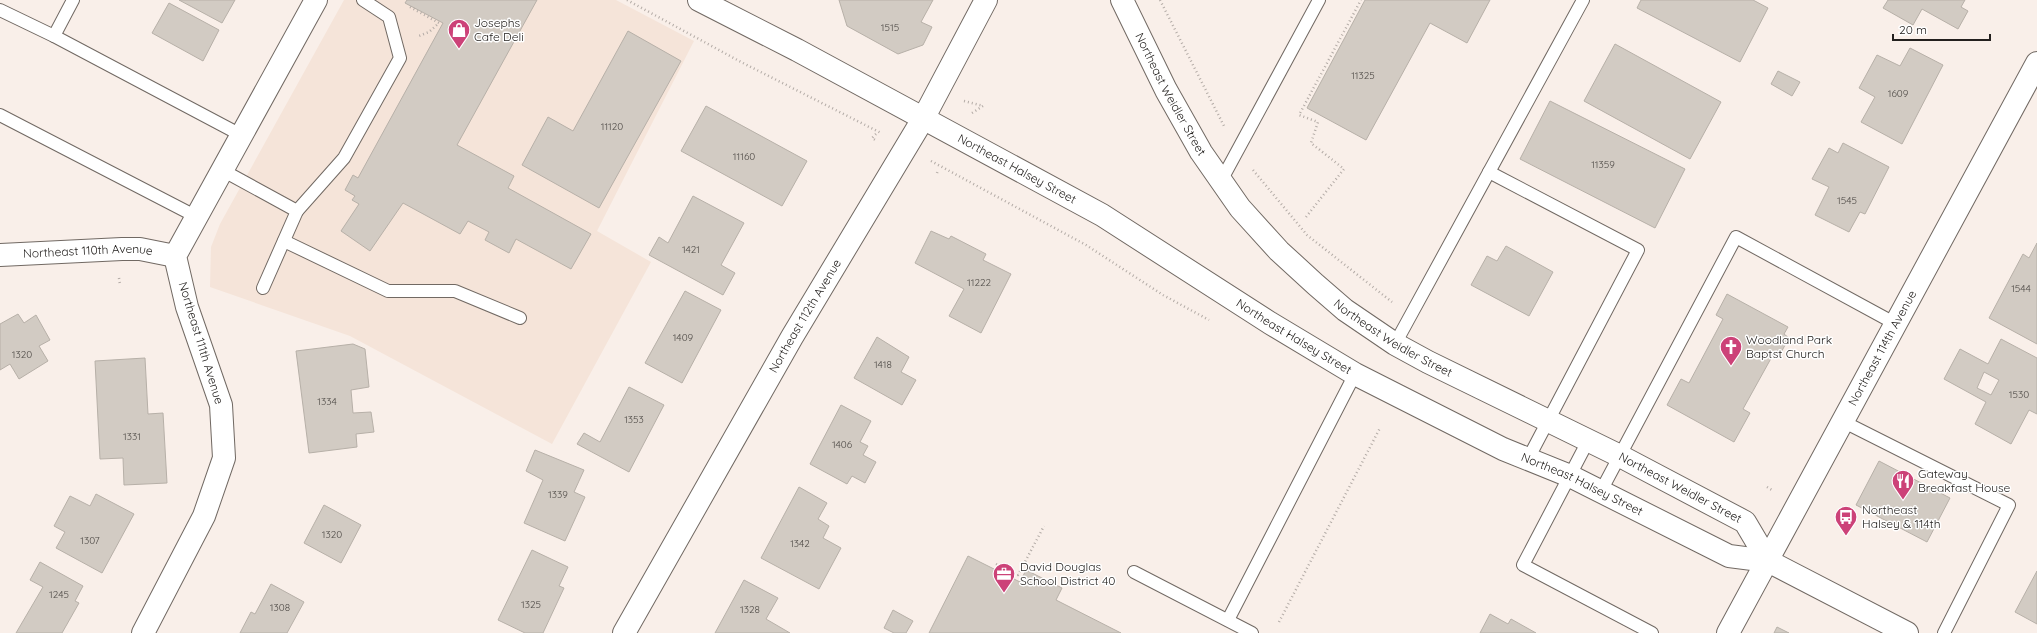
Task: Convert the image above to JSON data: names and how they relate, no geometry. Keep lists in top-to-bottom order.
{
  "streets": {
    "main road": [
      "Northeast Weidler Street",
      "Northeast Halsey Street",
      "Northeast 110th Avenue",
      "Northeast 112th Avenue",
      "Northeast 111th Avenue",
      "Northeast 114th Avenue"
    ]
  },
  "crossings": [
    ["Northeast Weidler Street", "Northeast Halsey Street"],
    ["Northeast Weidler Street", "Northeast 114th Avenue"],
    ["Northeast Halsey Street", "Northeast 112th Avenue"],
    ["Northeast Halsey Street", "Northeast 114th Avenue"],
    ["Northeast 110th Avenue", "Northeast 111th Avenue"]
  ],
  "places": {
    "shop": ["Josephs Cafe Deli"],
    "church": ["Woodland Park Baptst Church"],
    "restaurant": ["Gateway Breakfast House"],
    "bus stop": ["Northeast Halsey & 114th"],
    "office": ["David Douglas School District 40"]
  },
  "house_numbers": [
    "1515",
    "11325",
    "1609",
    "11120",
    "11160",
    "11359",
    "1545",
    "1421",
    "11222",
    "1544",
    "1409",
    "1320",
    "1418",
    "1530",
    "1334",
    "1353",
    "1331",
    "1406",
    "1339",
    "1320",
    "1307",
    "1342",
    "1245",
    "1325",
    "1308",
    "1328"
  ],
  "scale_bar": "20 m"
}
